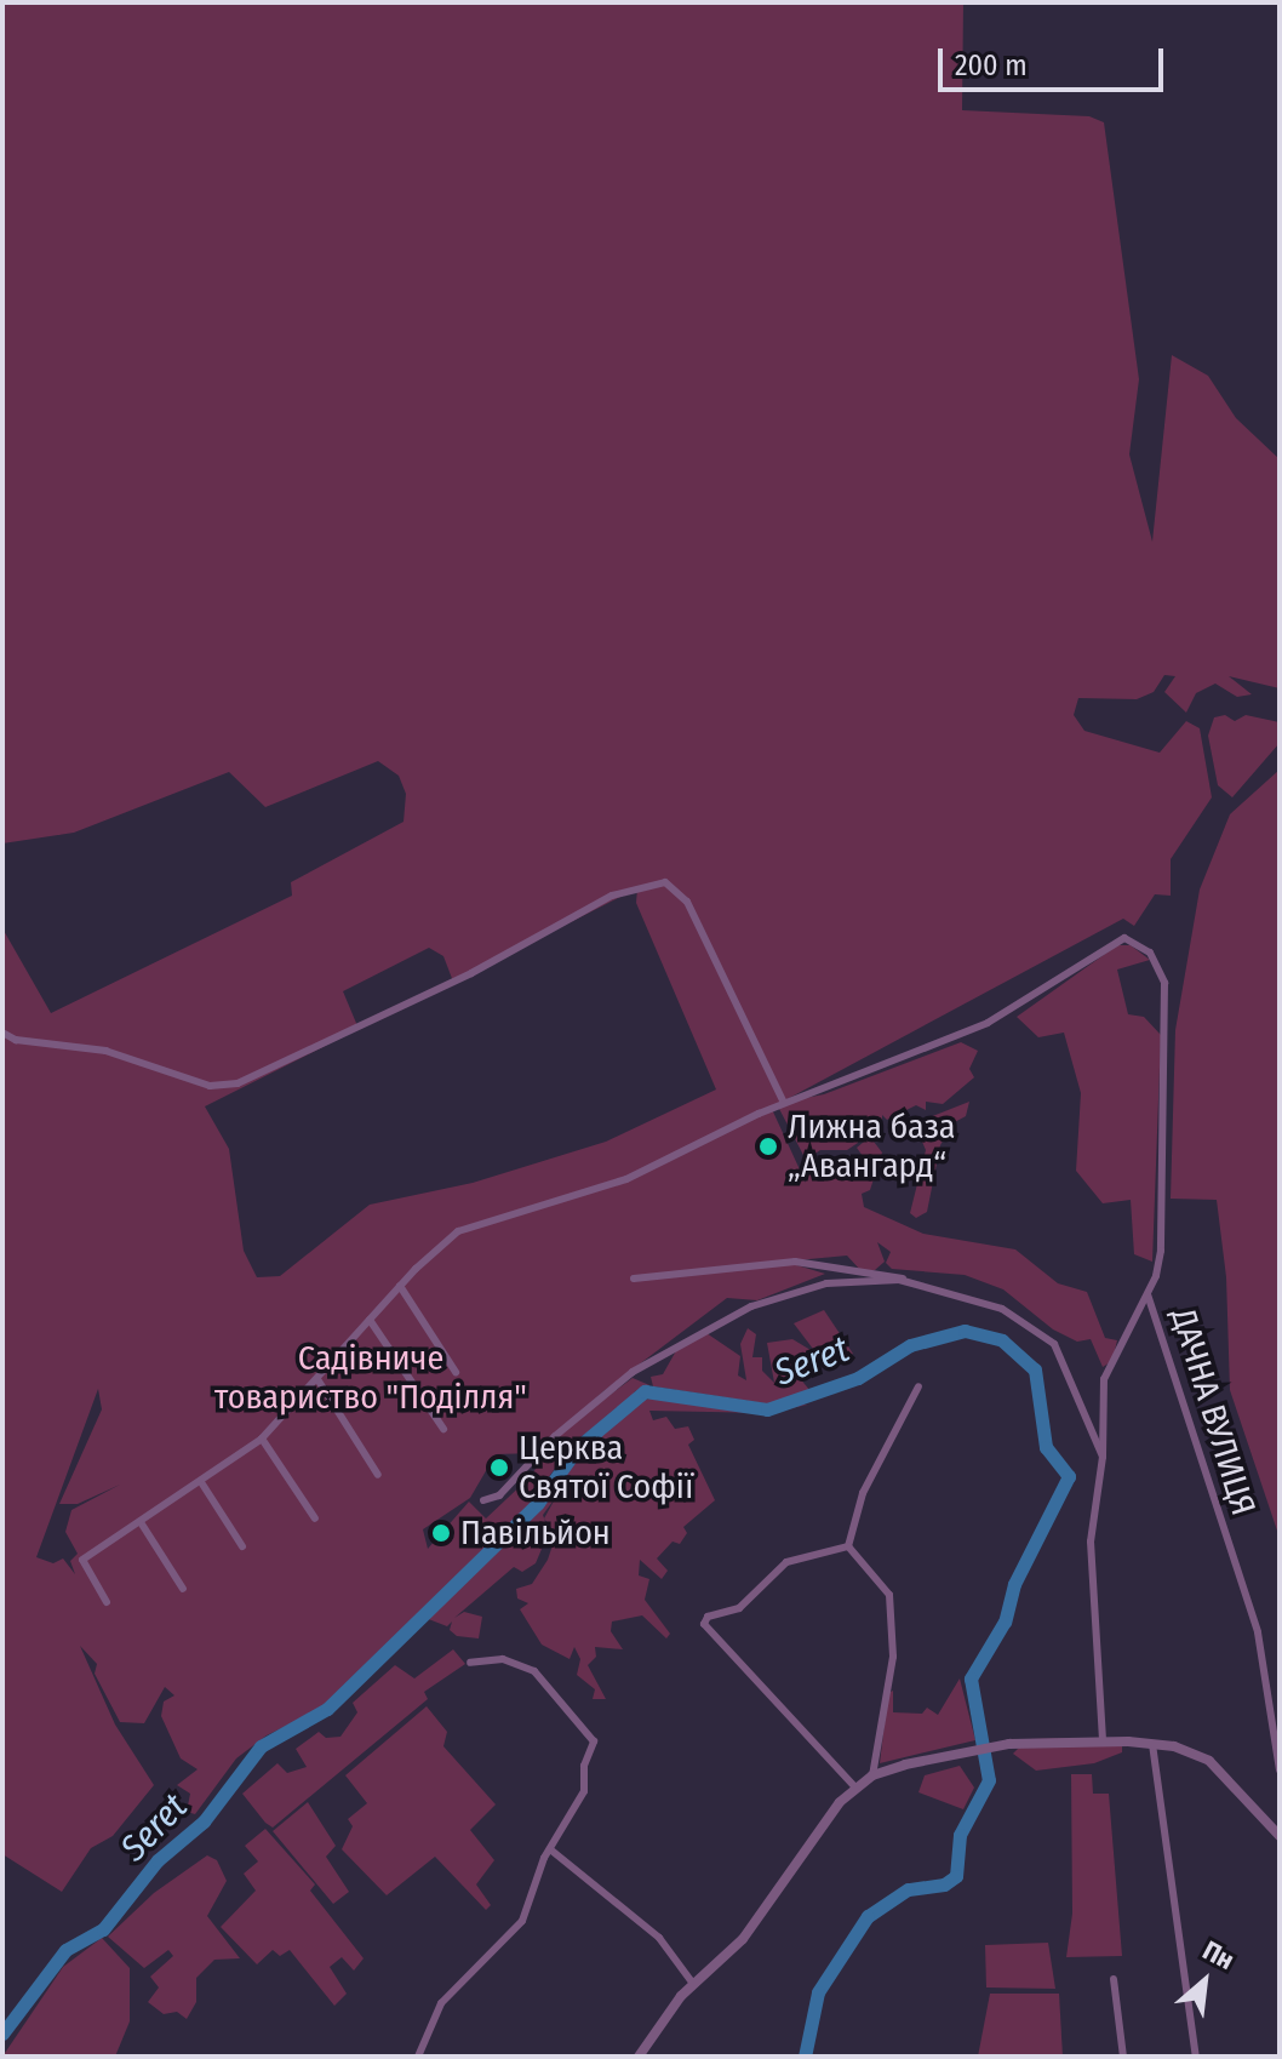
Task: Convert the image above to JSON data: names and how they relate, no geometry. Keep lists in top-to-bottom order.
{
  "streets": {
    "street": ["ДАЧНА ВУЛИЦЯ"]
  },
  "water": ["Seret"],
  "parks": ["Садівниче товариство \"Поділля\""],
  "places": ["Лижна база „Авангард“", "Церква Святої Софії", "Павільйон"],
  "scale_bar": "200 m",
  "north": "top right"
}
